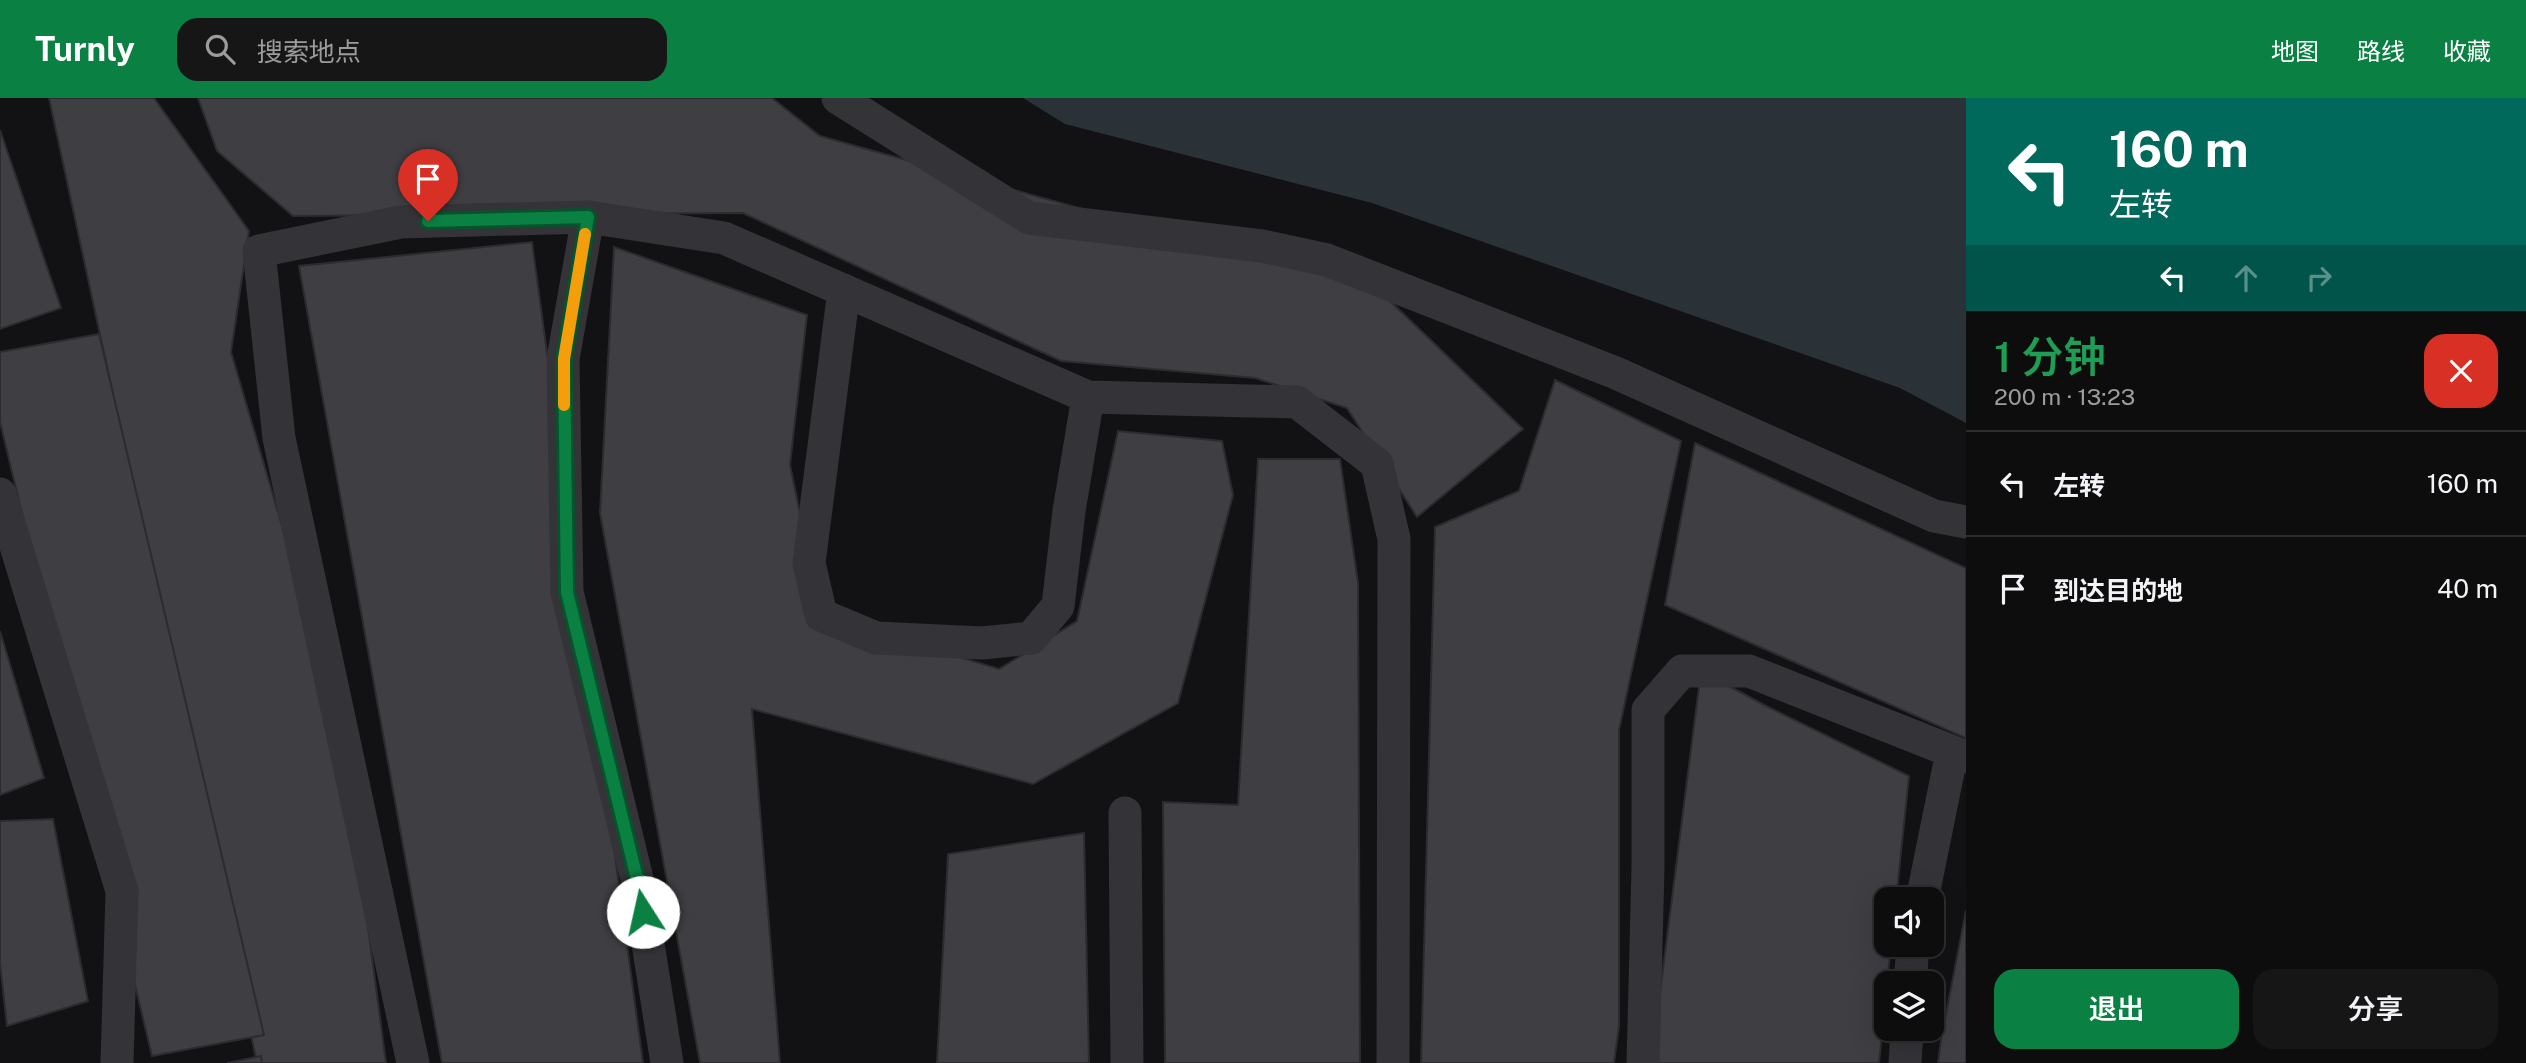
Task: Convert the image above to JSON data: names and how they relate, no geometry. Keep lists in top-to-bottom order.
{
  "page": {
    "header": "Turnly",
    "search": "搜索地点",
    "nav": ["地图", "路线", "收藏"],
    "turn": ["160 m", "左转"],
    "heading": ["1 分钟", "200 m · 13:23"],
    "list": [
      {
        "name": "左转",
        "value": "160 m"
      },
      {
        "name": "到达目的地",
        "value": "40 m"
      }
    ],
    "buttons": ["退出", "分享"]
  }
}
